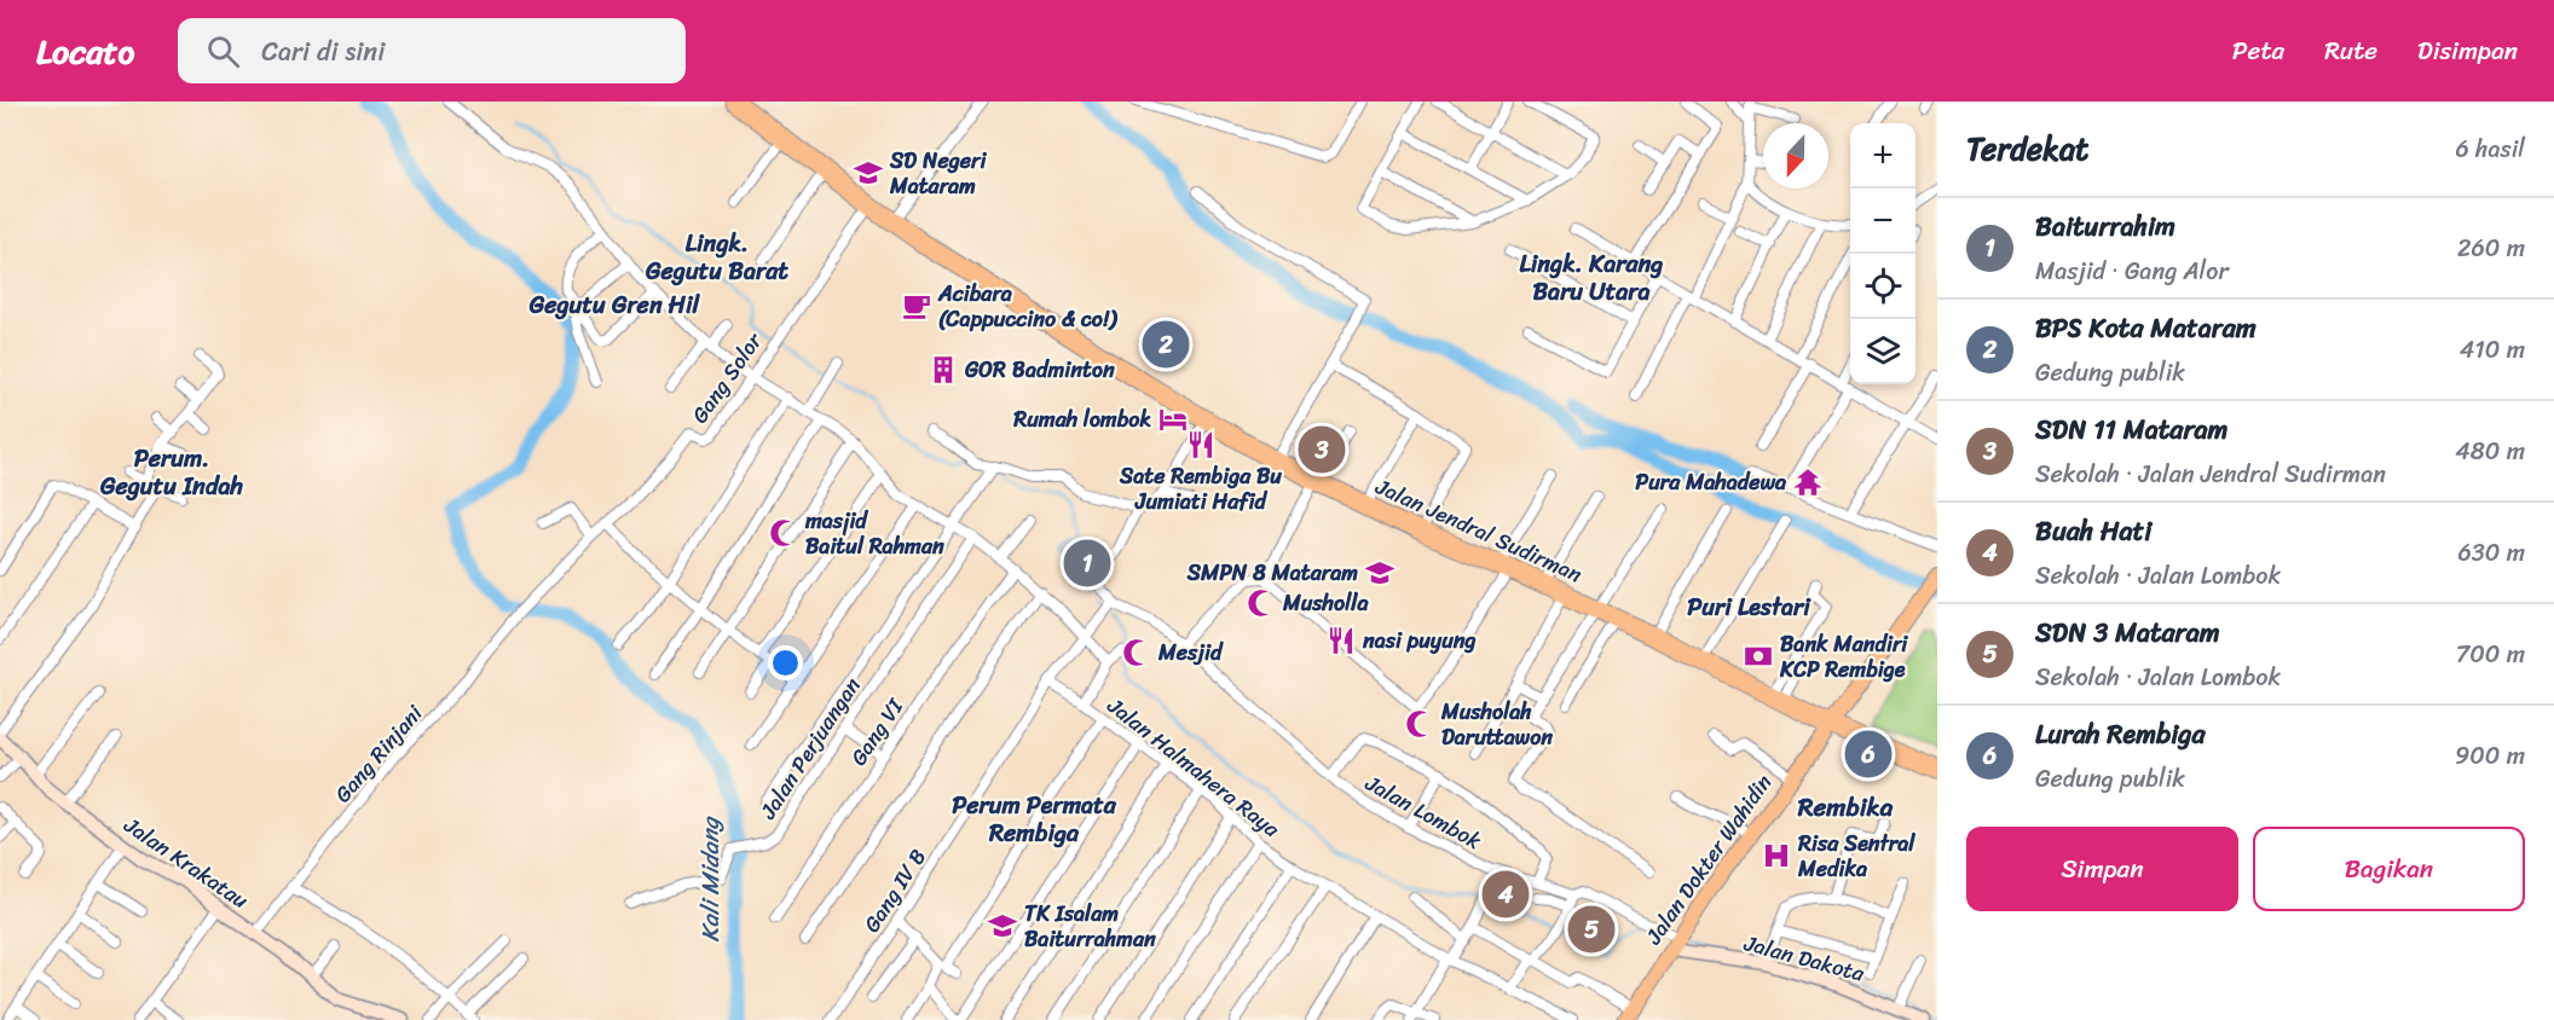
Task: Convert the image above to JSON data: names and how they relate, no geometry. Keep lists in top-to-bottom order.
{
  "streets": {
    "highway": ["Jalan Jendral Sudirman"],
    "main road": ["Jalan Dokter Wahidin"],
    "street": [
      "Gang Solor",
      "Gang VI",
      "Jalan Perjuangan",
      "Gang Rinjani",
      "Jalan Halmahera Raya",
      "Jalan Lombok",
      "Jalan Krakatau",
      "Gang IV B",
      "Jalan Dakota"
    ]
  },
  "crossings": [
    ["Gang Solor", "Jalan Jendral Sudirman"],
    ["Gang Solor", "Gang Rinjani"],
    ["Jalan Jendral Sudirman", "Jalan Dokter Wahidin"],
    ["Gang Rinjani", "Jalan Krakatau"],
    ["Jalan Lombok", "Jalan Dokter Wahidin"],
    ["Jalan Lombok", "Gang IV B"],
    ["Jalan Lombok", "Jalan Dakota"],
    ["Jalan Dokter Wahidin", "Jalan Dakota"]
  ],
  "districts": [
    "Lingk. Gegutu Barat",
    "Lingk. Karang Baru Utara",
    "Gegutu Gren Hil",
    "Perum. Gegutu Indah",
    "Puri Lestari",
    "Perum Permata Rembiga",
    "Rembika"
  ],
  "water": ["Kali Midang"],
  "places": {
    "school or university": ["SD Negeri Mataram", "SMPN 8 Mataram", "TK Isalam Baiturrahman"],
    "cafe": ["Acibara (Cappuccino & co!)"],
    "building": ["GOR Badminton"],
    "hotel": ["Rumah lombok"],
    "restaurant": ["Sate Rembiga Bu Jumiati Hafid", "nasi puyung"],
    "temple": ["Pura Mahadewa"],
    "mosque": [
      "masjid Baitul Rahman",
      "Musholla",
      "Mesjid",
      "Musholah Daruttawon"
    ],
    "bank": ["Bank Mandiri KCP Rembige"],
    "hospital": ["Risa Sentral Medika"]
  },
  "north": "bottom",
  "page": {
    "header": "Locato",
    "search": "Cari di sini",
    "nav": ["Peta", "Rute", "Disimpan"],
    "heading": ["Terdekat", "6 hasil"],
    "map_buttons": ["+", "−"],
    "list": [
      {
        "mark": "1",
        "name": "Baiturrahim",
        "note": "Masjid · Gang Alor",
        "value": "260 m"
      },
      {
        "mark": "2",
        "name": "BPS Kota Mataram",
        "note": "Gedung publik",
        "value": "410 m"
      },
      {
        "mark": "3",
        "name": "SDN 11 Mataram",
        "note": "Sekolah · Jalan Jendral Sudirman",
        "value": "480 m"
      },
      {
        "mark": "4",
        "name": "Buah Hati",
        "note": "Sekolah · Jalan Lombok",
        "value": "630 m"
      },
      {
        "mark": "5",
        "name": "SDN 3 Mataram",
        "note": "Sekolah · Jalan Lombok",
        "value": "700 m"
      },
      {
        "mark": "6",
        "name": "Lurah Rembiga",
        "note": "Gedung publik",
        "value": "900 m"
      }
    ],
    "pins": [
      "2",
      "3",
      "1",
      "6",
      "4",
      "5"
    ],
    "buttons": ["Simpan", "Bagikan"]
  }
}
